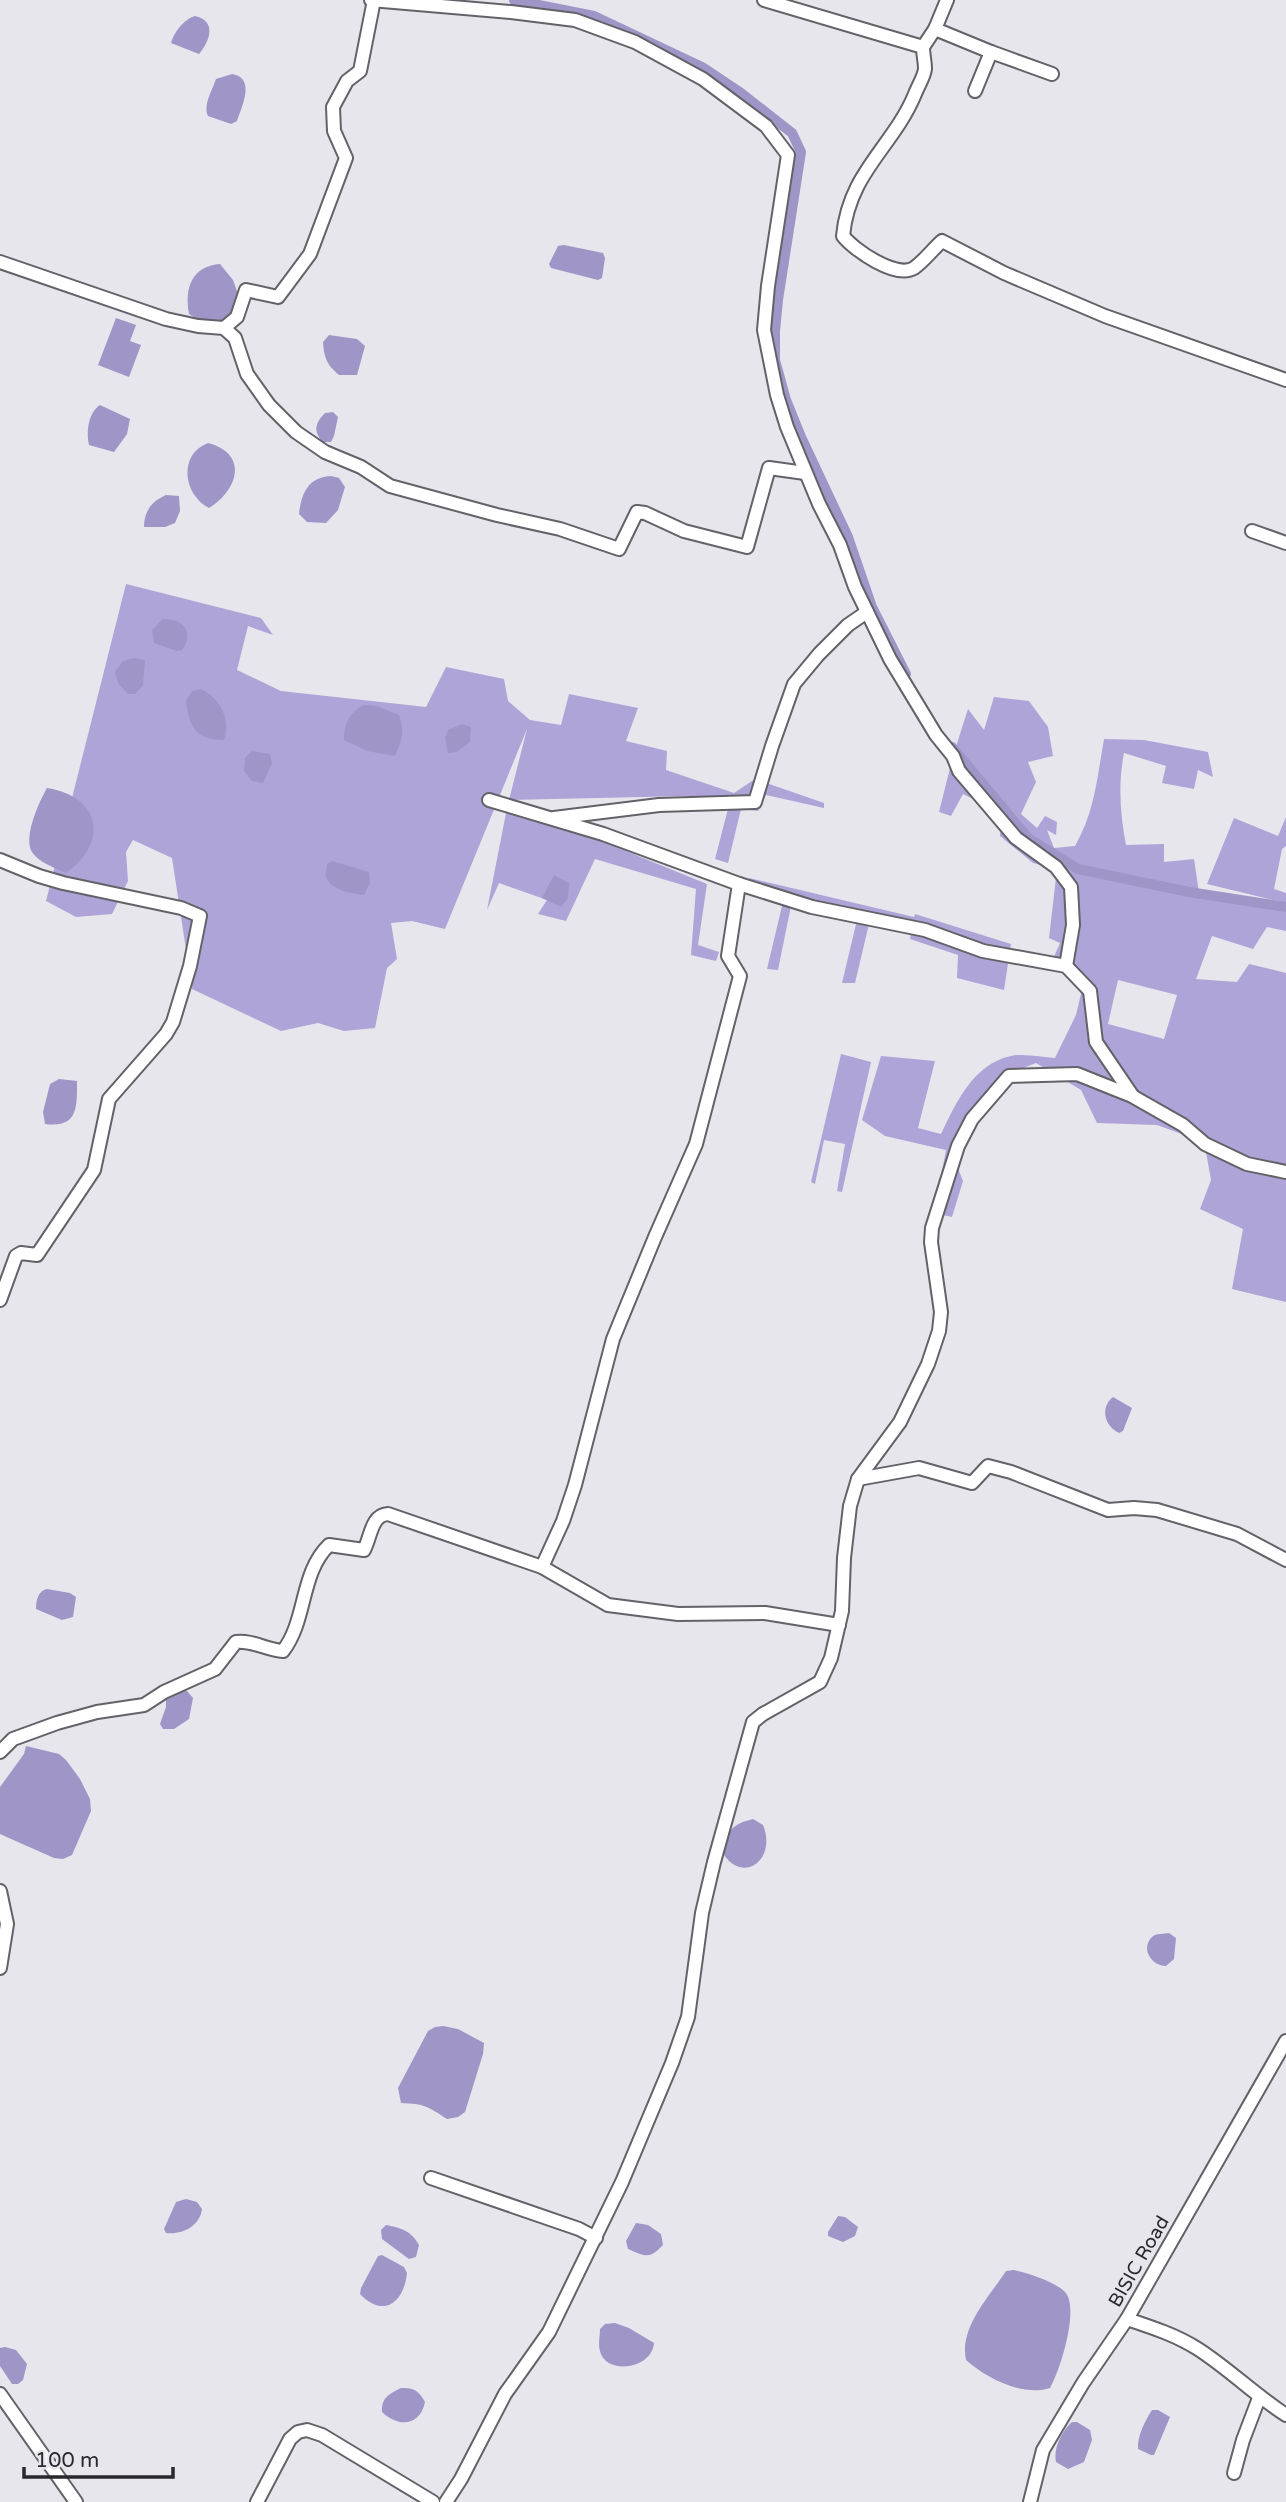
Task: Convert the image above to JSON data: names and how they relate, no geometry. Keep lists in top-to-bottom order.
{
  "streets": {
    "street": ["BISIC Road"]
  },
  "scale_bar": "100 m"
}
